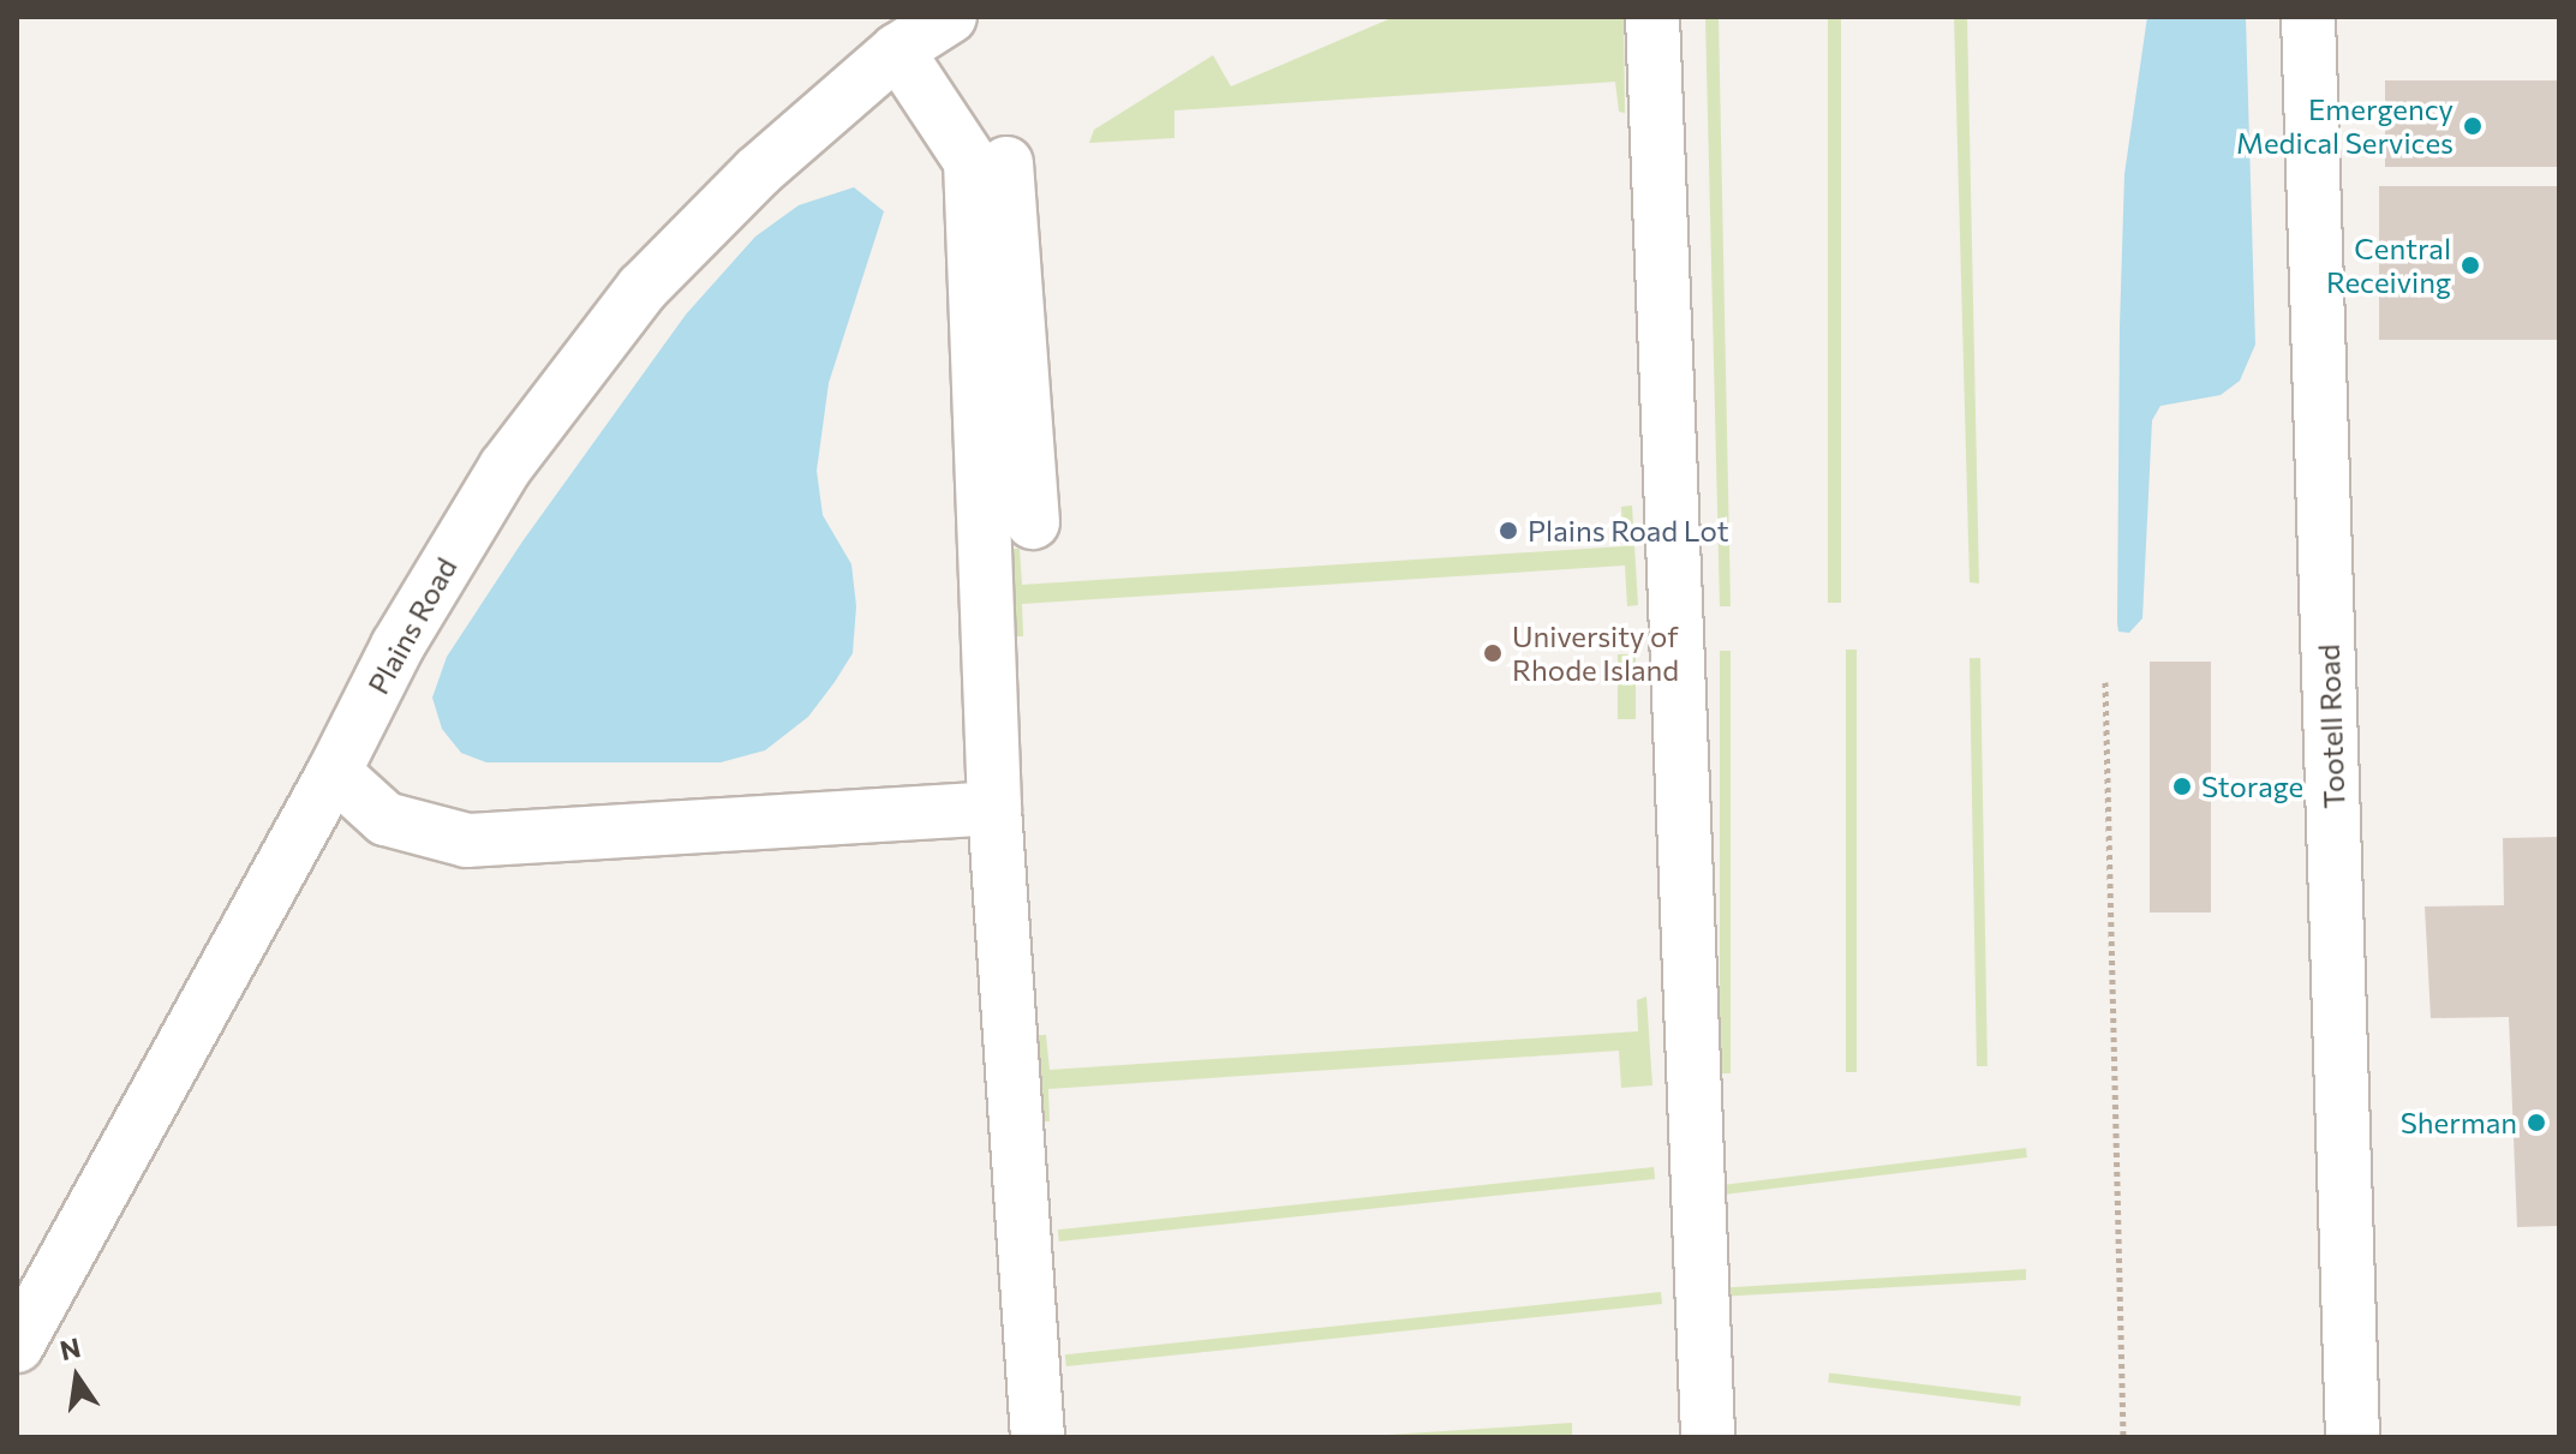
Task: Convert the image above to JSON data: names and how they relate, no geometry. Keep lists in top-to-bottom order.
{
  "streets": {
    "street": ["Plains Road", "Tootell Road"]
  },
  "places": [
    "Emergency Medical Services",
    "Central Receiving",
    "Plains Road Lot",
    "University of Rhode Island",
    "Storage",
    "Sherman"
  ],
  "north": "top"
}
